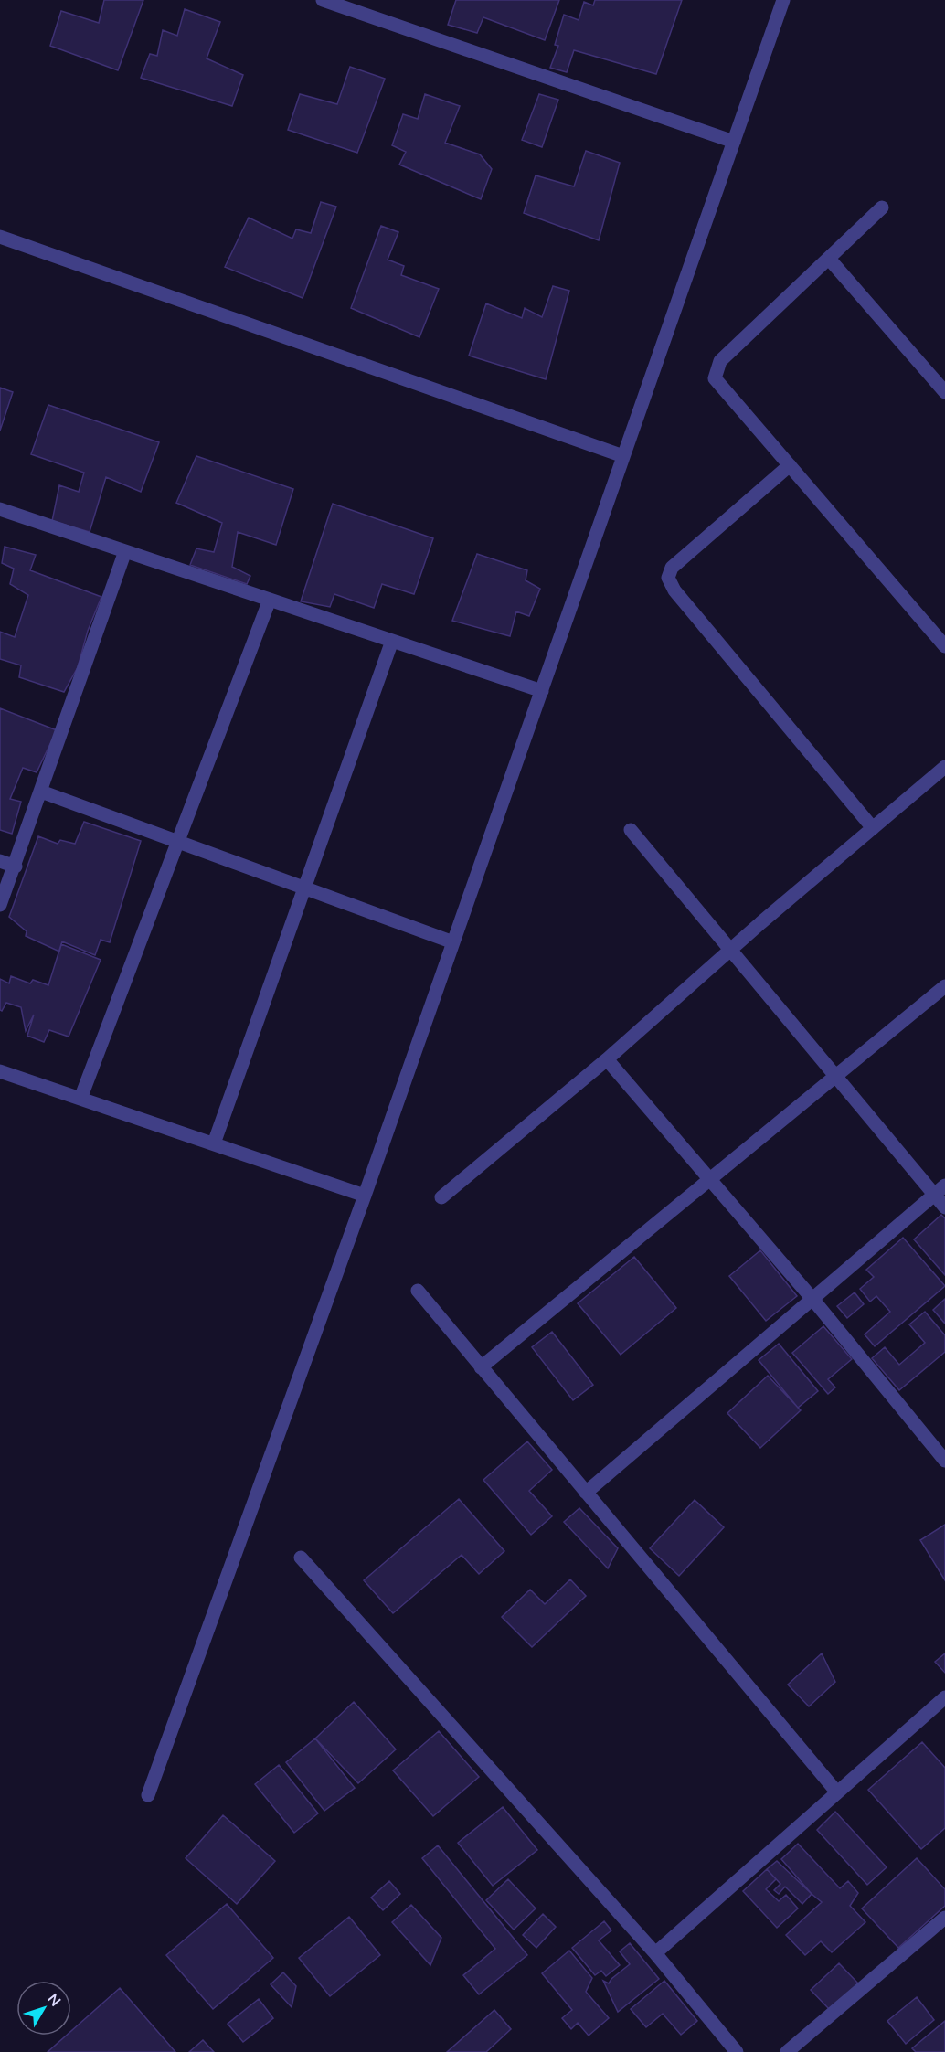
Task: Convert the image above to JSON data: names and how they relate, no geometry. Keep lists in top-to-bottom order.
{
  "north": "top right"
}
